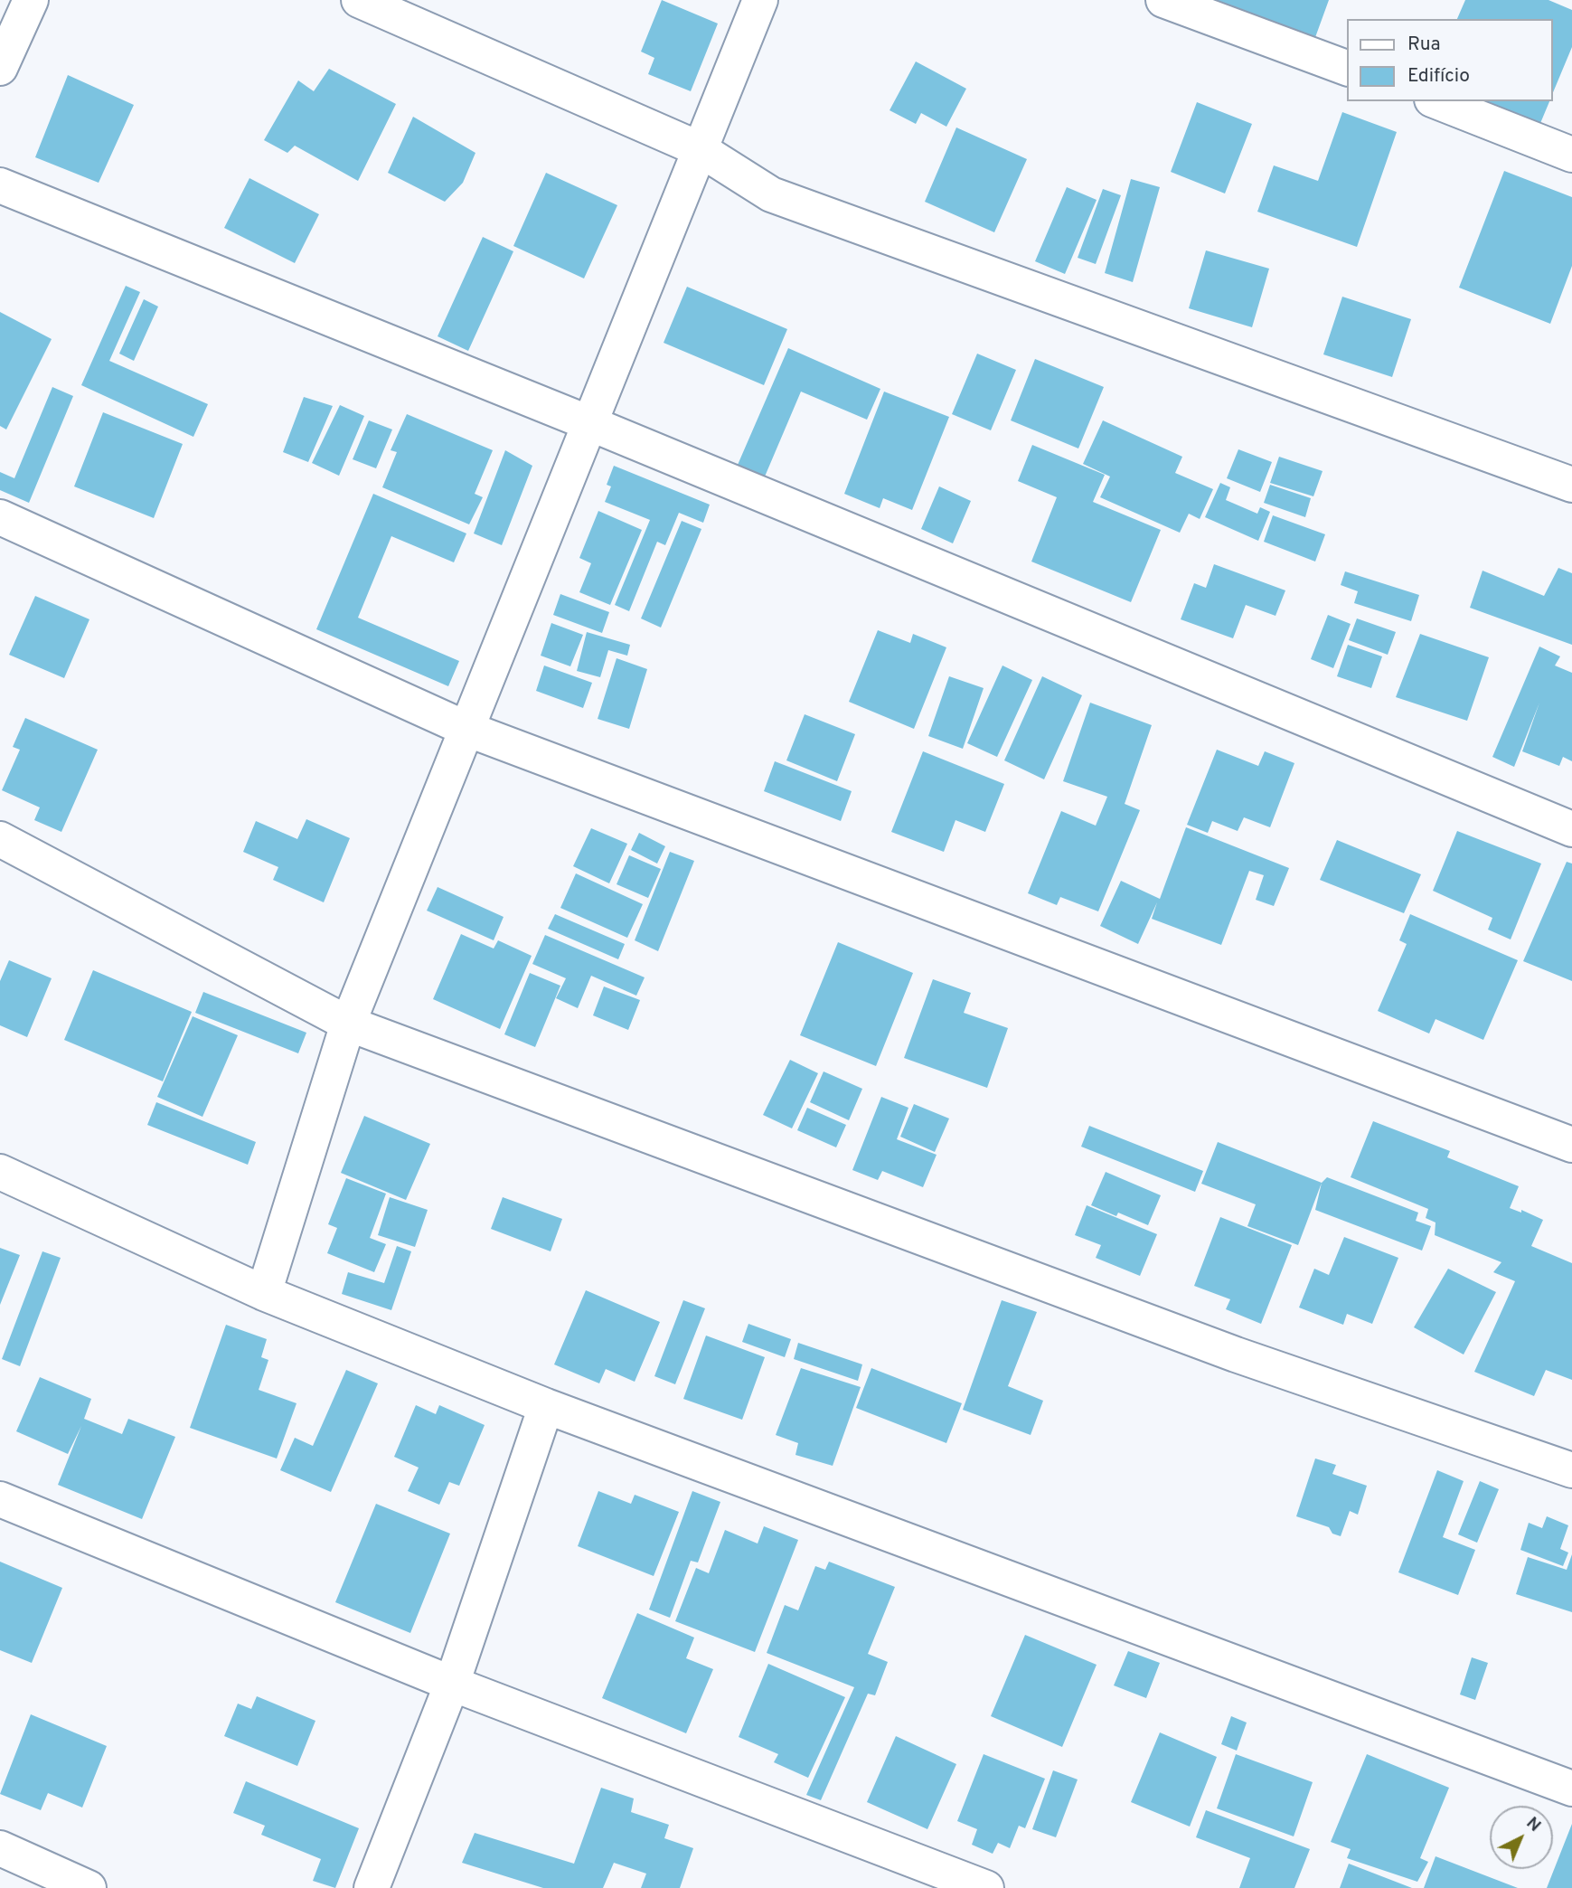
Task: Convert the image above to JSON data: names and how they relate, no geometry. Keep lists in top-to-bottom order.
{
  "legend": ["Rua", "Edifício"],
  "north": "top right"
}
